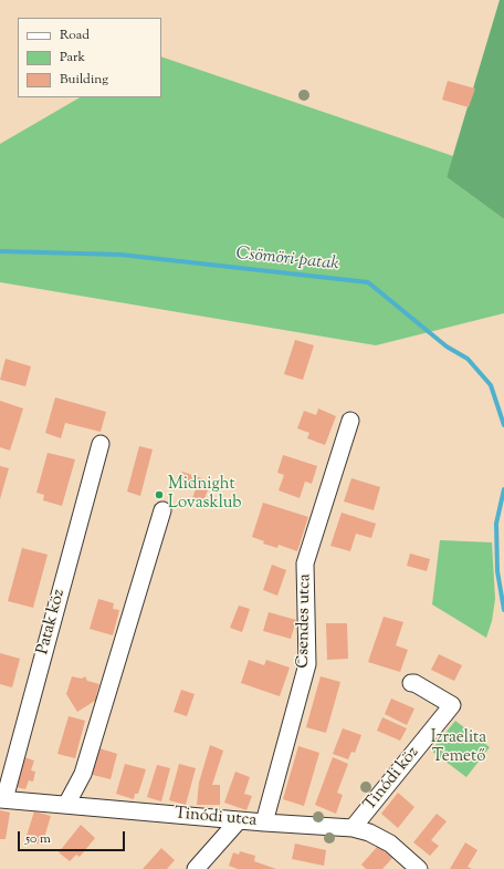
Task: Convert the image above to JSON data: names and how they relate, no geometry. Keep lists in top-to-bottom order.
{
  "streets": {
    "street": [
      "Csendes utca",
      "Patak köz",
      "Tinódi köz",
      "Tinódi utca"
    ]
  },
  "crossings": [
    ["Csendes utca", "Tinódi utca"],
    ["Patak köz", "Tinódi utca"],
    ["Tinódi köz", "Tinódi utca"]
  ],
  "water": ["Csömöri-patak"],
  "parks": ["Izraelita Temető"],
  "places": ["Midnight Lovasklub"],
  "legend": ["Road", "Park", "Building"],
  "scale_bar": "50 m"
}
